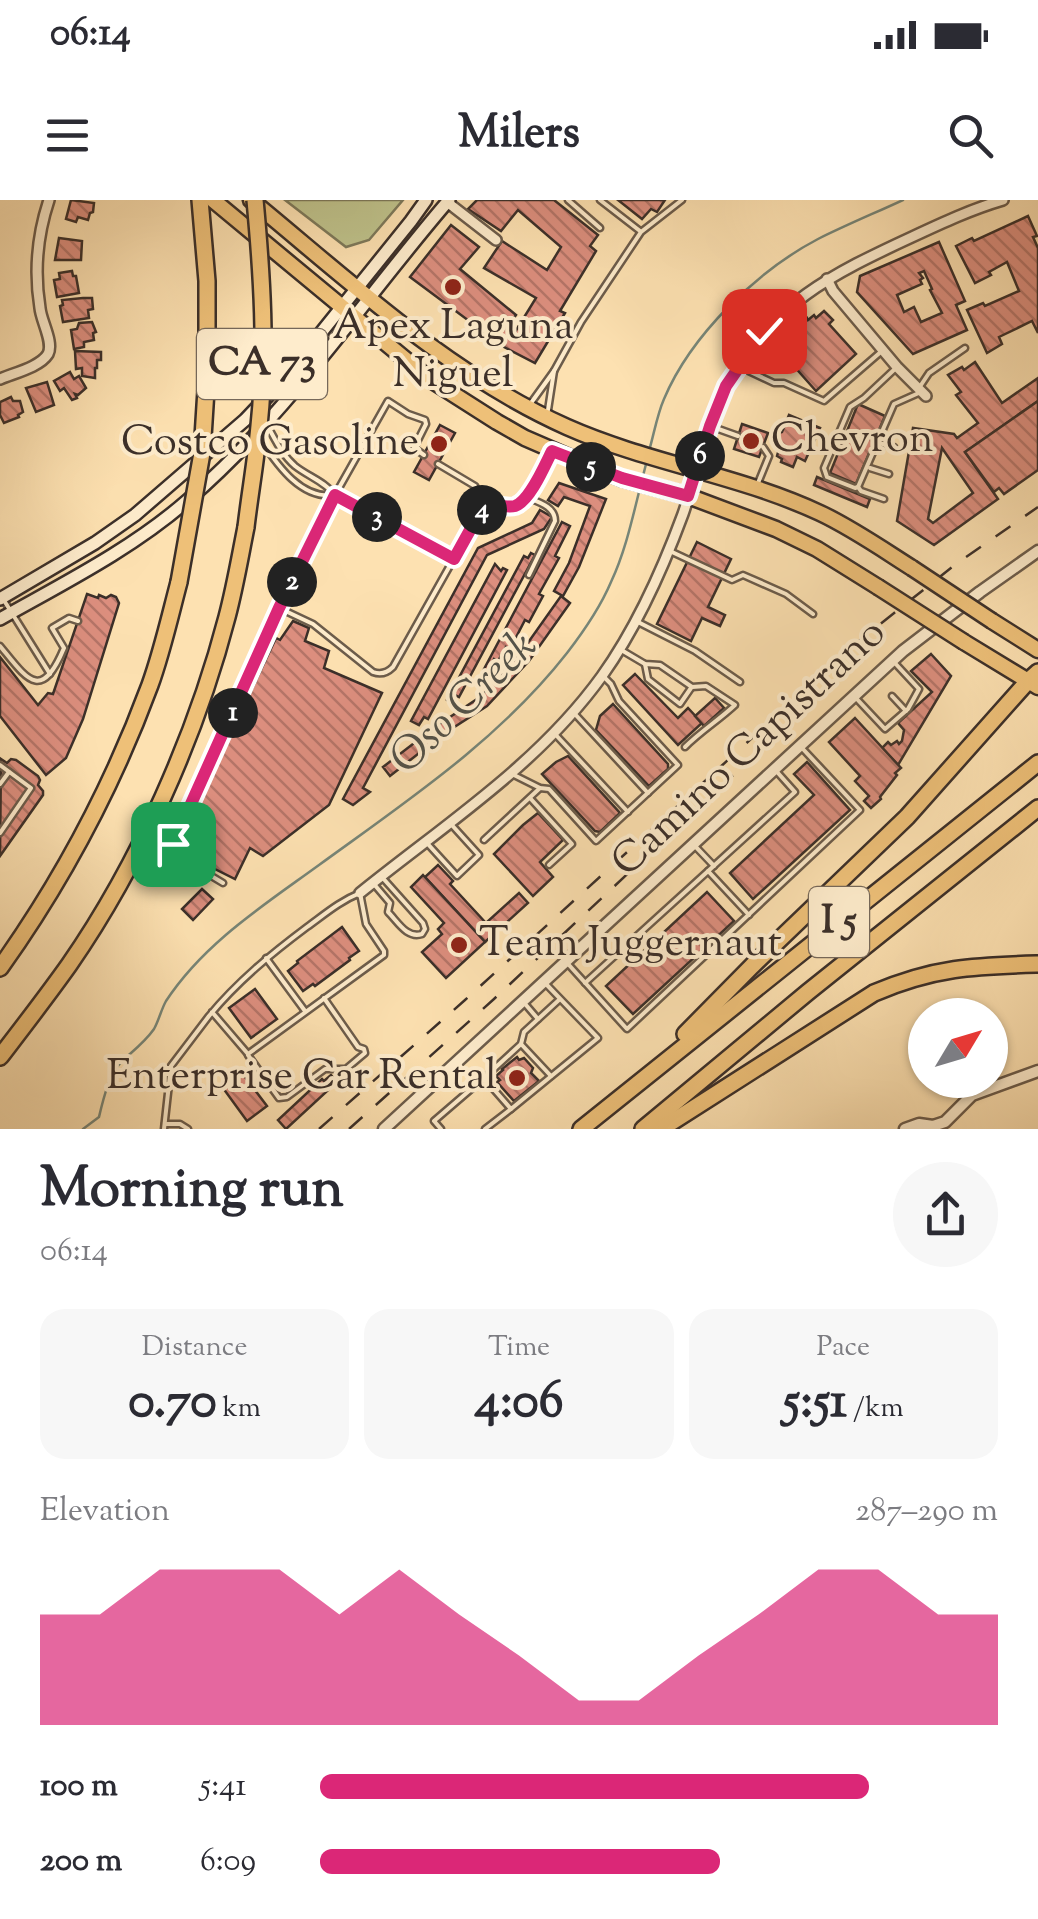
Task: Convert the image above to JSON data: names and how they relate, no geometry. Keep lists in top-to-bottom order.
{
  "streets": {
    "highway": ["CA 73", "I 5"],
    "street": ["Camino Capistrano"]
  },
  "water": ["Oso Creek"],
  "places": [
    "Apex Laguna Niguel",
    "Chevron",
    "Costco Gasoline",
    "Team Juggernaut",
    "Enterprise Car Rental"
  ],
  "north": "top right",
  "page": {
    "status": "06:14",
    "header": "Milers",
    "pins": [
      "6",
      "5",
      "4",
      "3",
      "2",
      "1"
    ],
    "heading": ["Morning run", "06:14"],
    "stats": [
      ["Distance", "0.70 km"],
      ["Time", "4:06"],
      ["Pace", "5:51 /km"]
    ],
    "chart": ["Elevation", "287–290 m"],
    "list": [
      {
        "name": "100 m",
        "note": "5:41"
      },
      {
        "name": "200 m",
        "note": "6:09"
      }
    ]
  }
}
